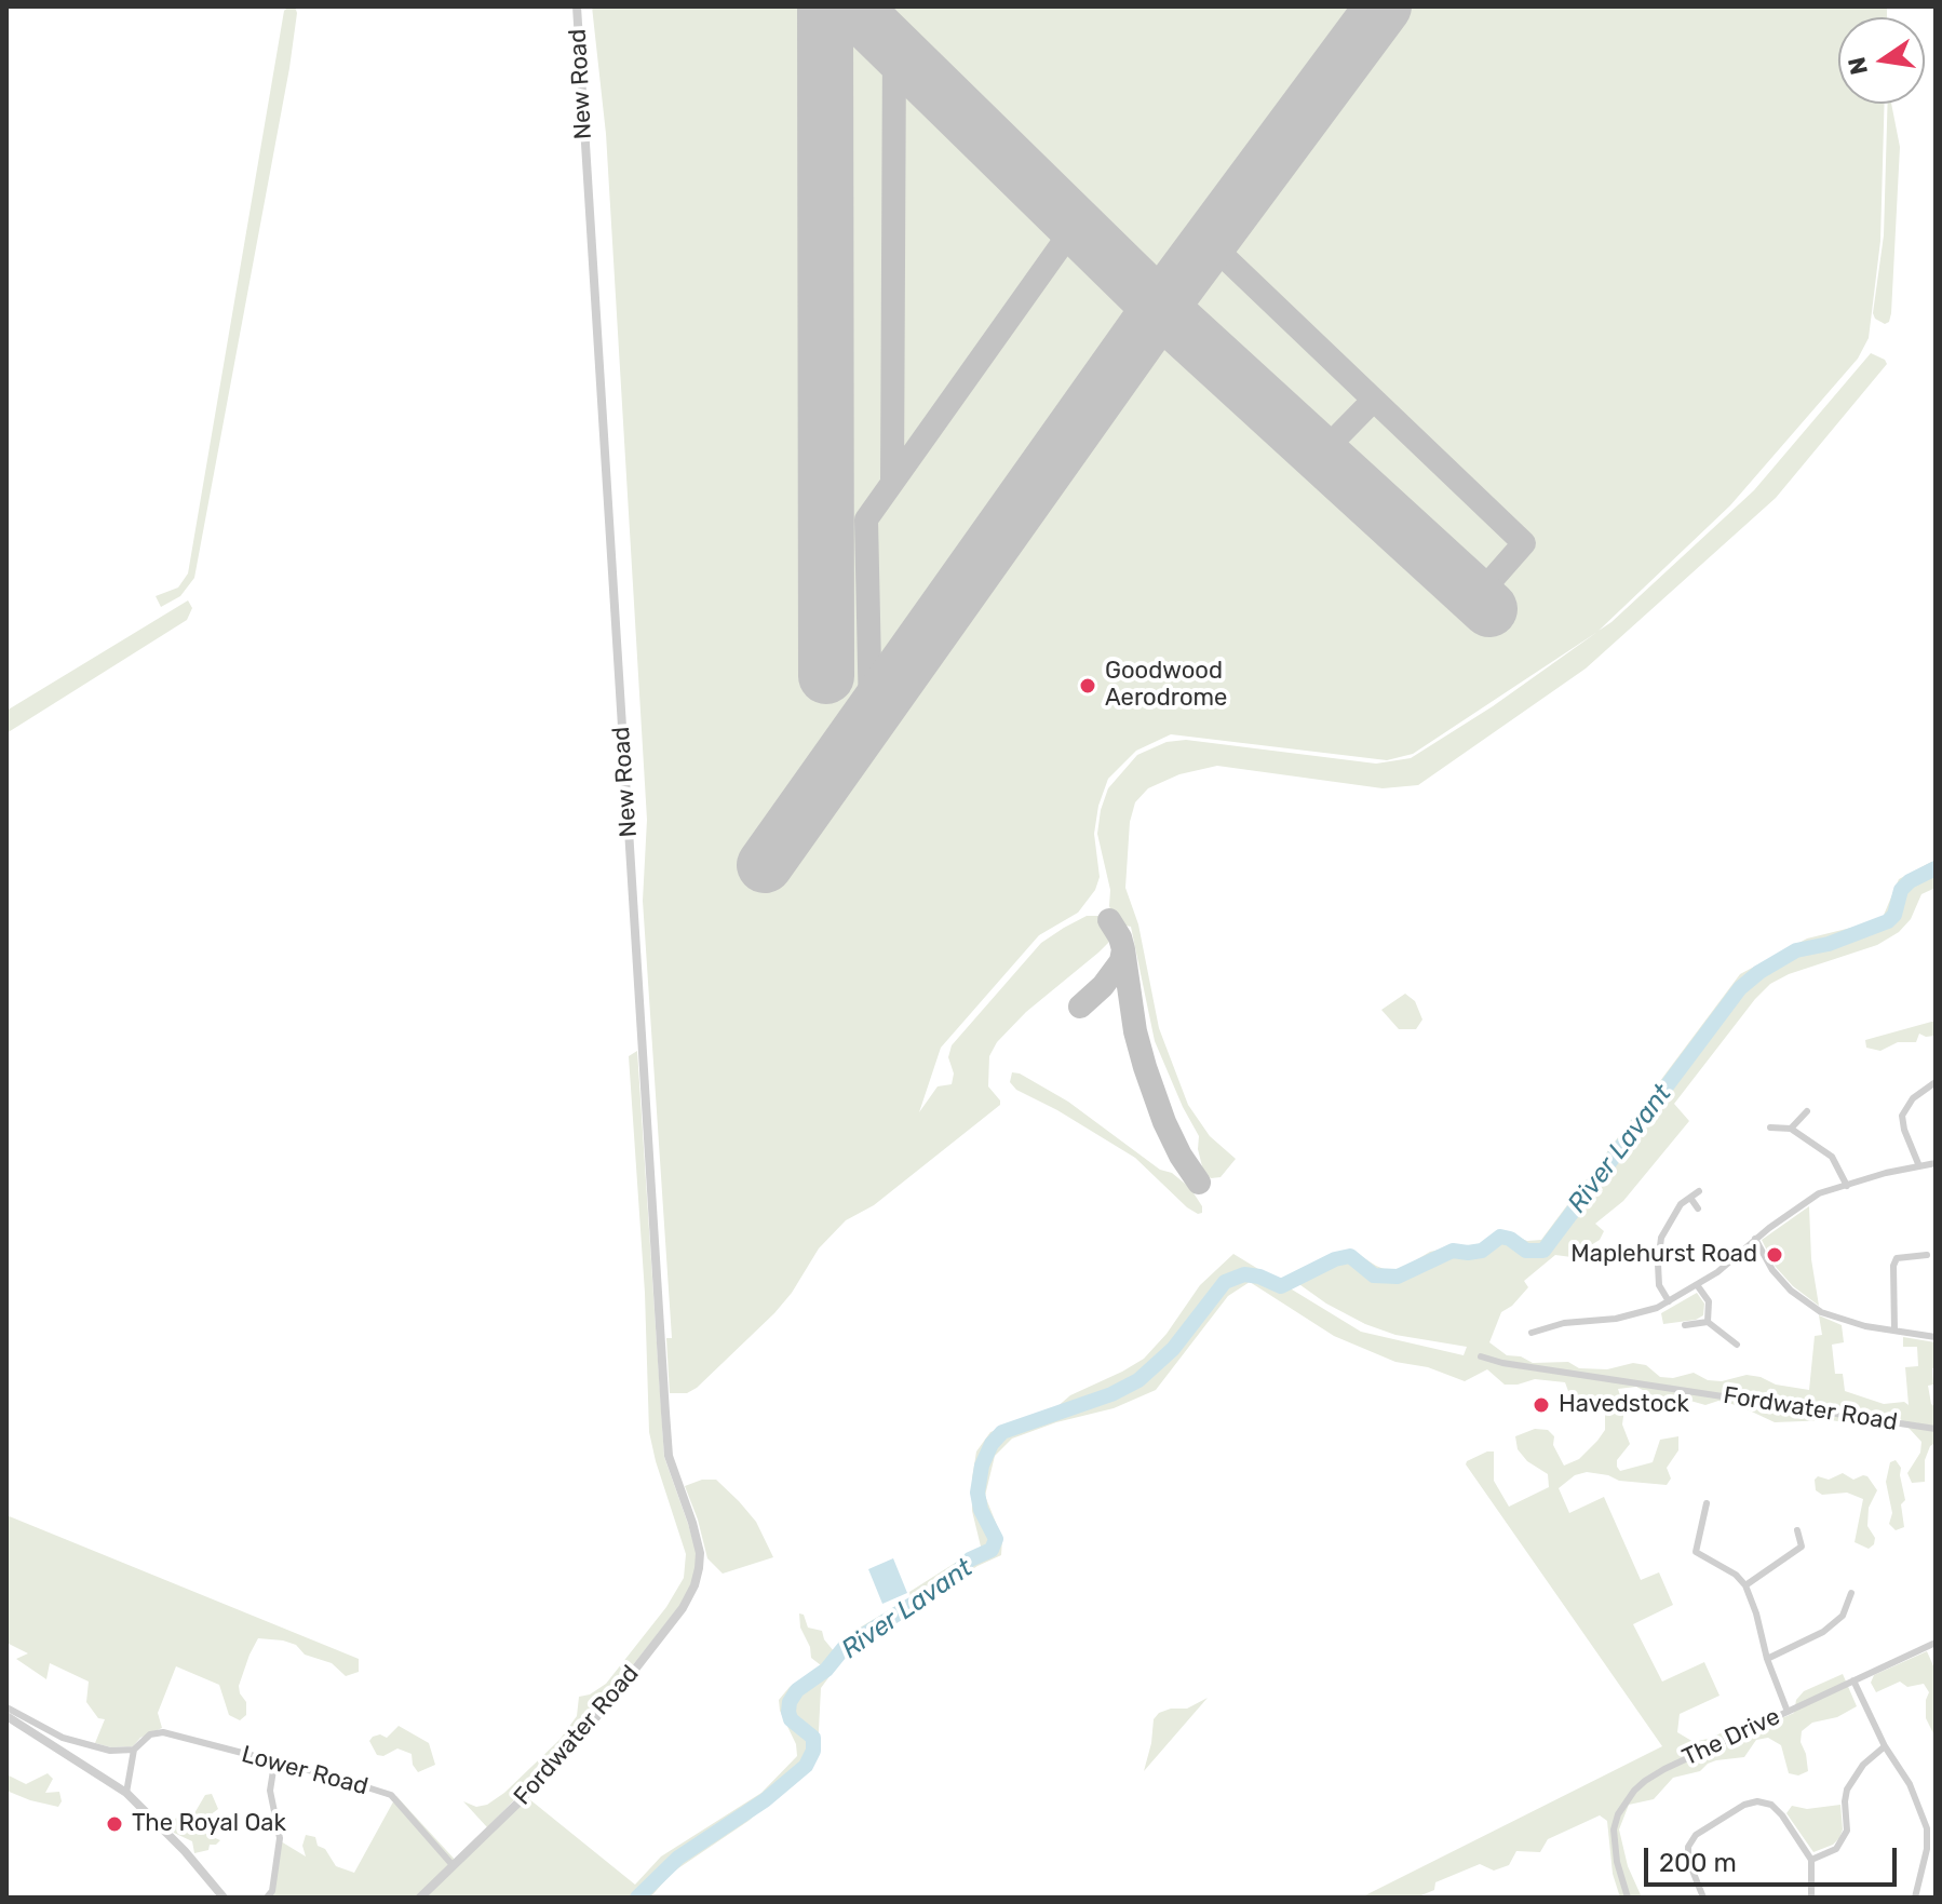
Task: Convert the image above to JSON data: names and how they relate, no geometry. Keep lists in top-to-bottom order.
{
  "streets": {
    "street": [
      "New Road",
      "Fordwater Road",
      "The Drive",
      "Lower Road"
    ]
  },
  "crossings": [
    ["New Road", "Fordwater Road"],
    ["Fordwater Road", "Lower Road"]
  ],
  "water": ["River Lavant"],
  "places": [
    "Goodwood Aerodrome",
    "Maplehurst Road",
    "Havedstock",
    "The Royal Oak"
  ],
  "scale_bar": "200 m",
  "north": "left"
}
